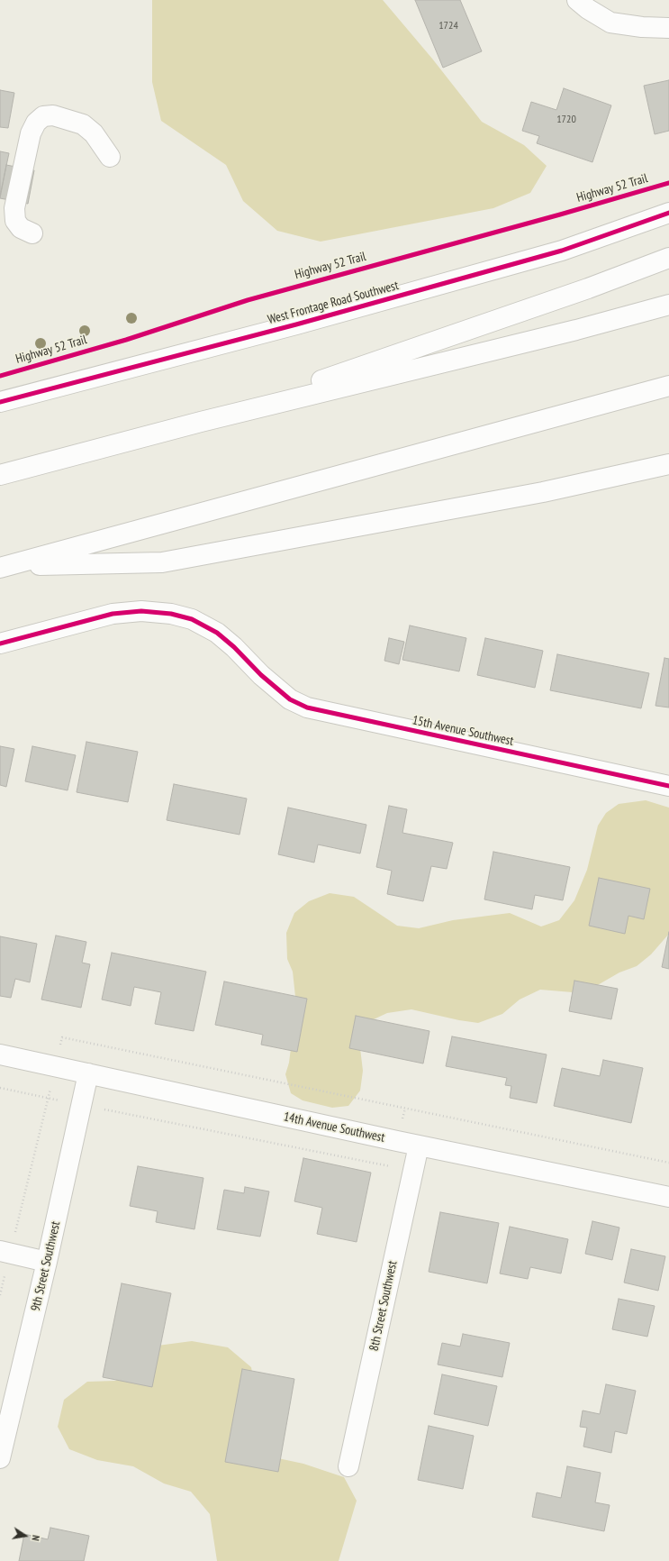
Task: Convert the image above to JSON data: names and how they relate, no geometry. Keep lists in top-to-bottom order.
{
  "streets": {
    "main road": [
      "West Frontage Road Southwest",
      "15th Avenue Southwest",
      "14th Avenue Southwest",
      "9th Street Southwest",
      "8th Street Southwest"
    ],
    "cycle path": ["Highway 52 Trail"]
  },
  "crossings": [
    ["14th Avenue Southwest", "9th Street Southwest"],
    ["14th Avenue Southwest", "8th Street Southwest"]
  ],
  "house_numbers": ["1724", "1720"],
  "north": "right"
}
